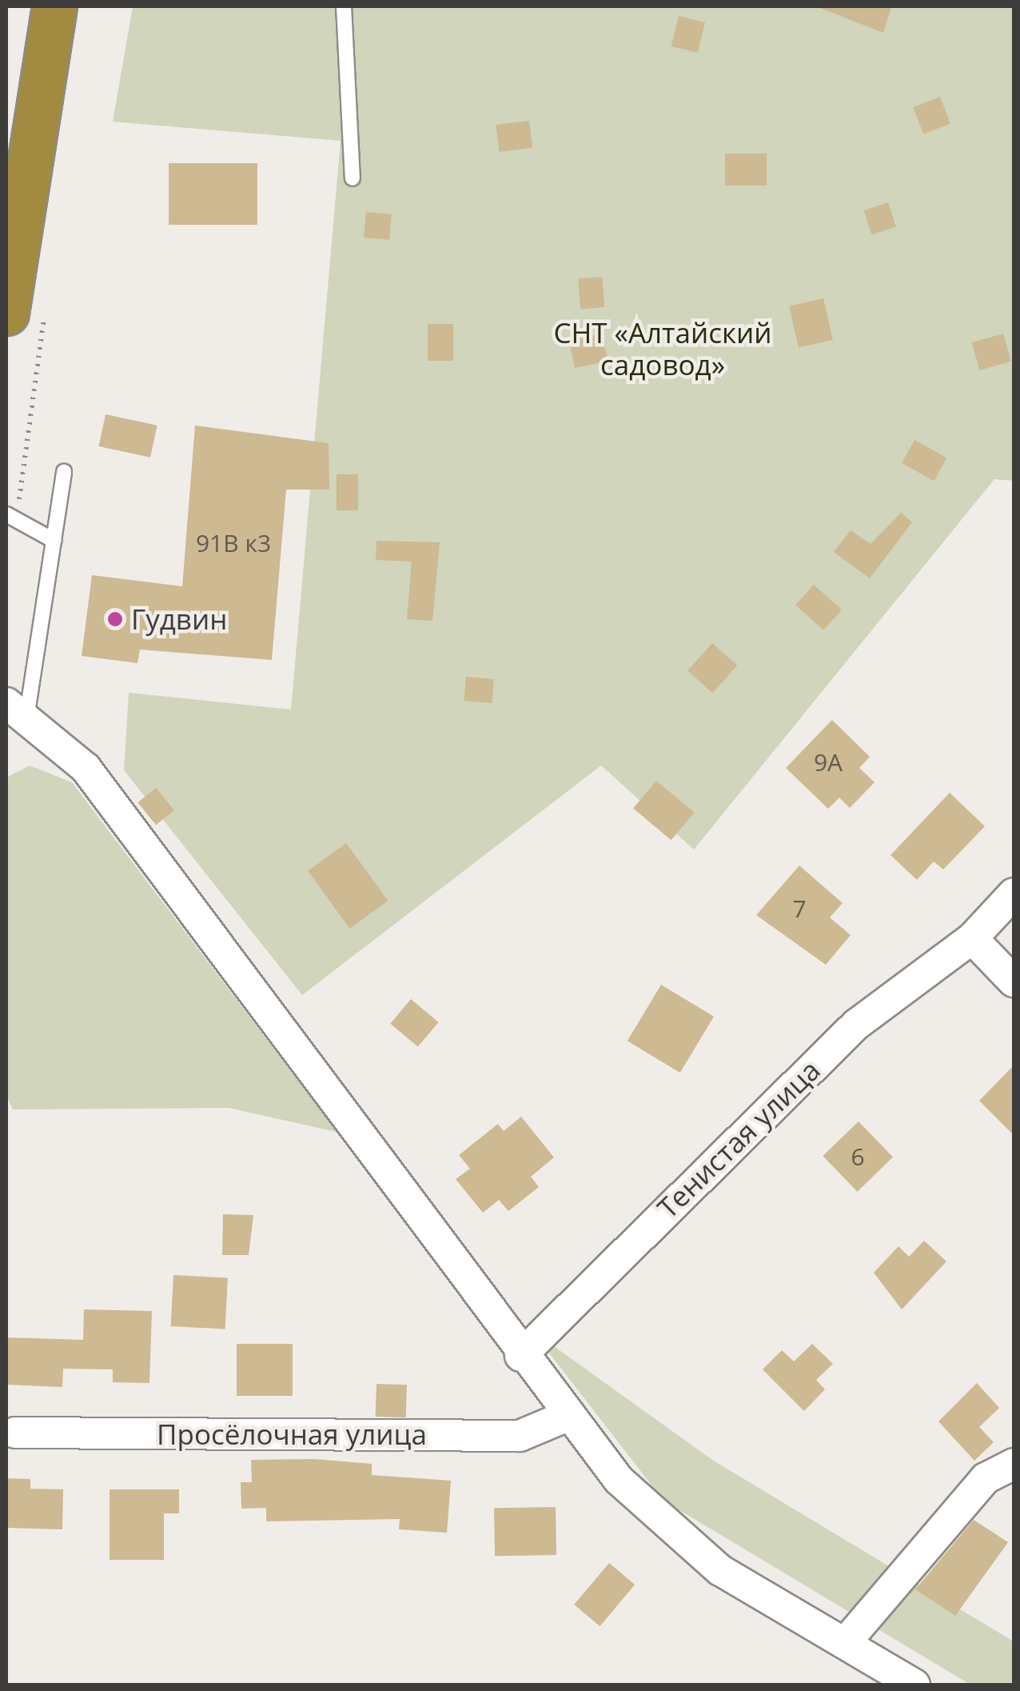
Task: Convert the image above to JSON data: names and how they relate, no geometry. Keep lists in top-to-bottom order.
{
  "streets": {
    "street": ["Тенистая улица", "Просёлочная улица"]
  },
  "parks": ["СНТ «Алтайский садовод»"],
  "places": ["Гудвин"],
  "house_numbers": [
    "91В к3",
    "9А",
    "7",
    "6"
  ]
}
